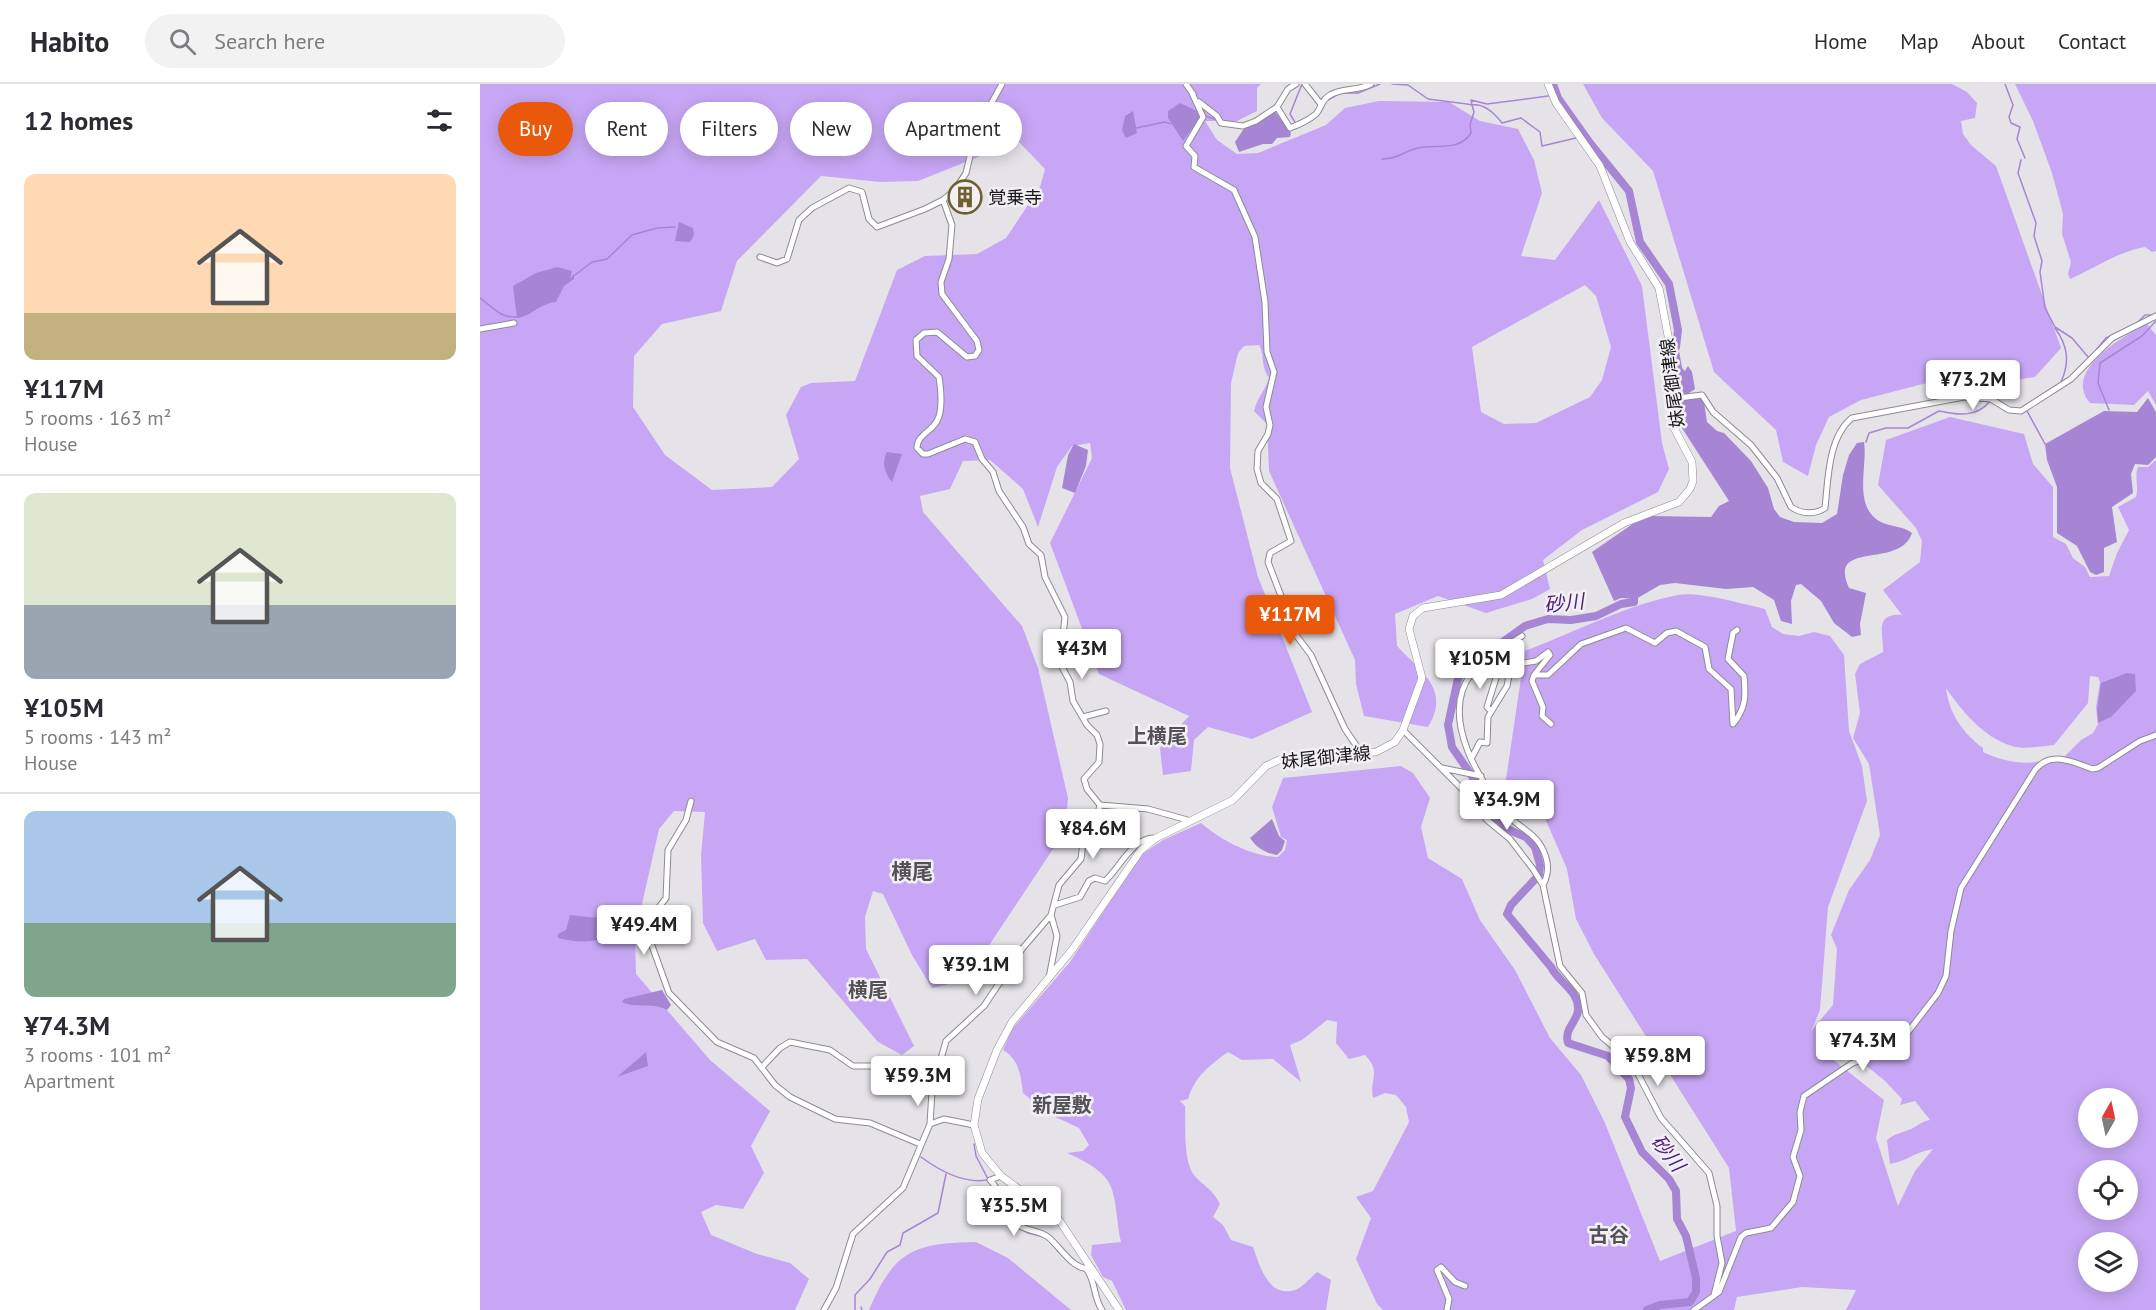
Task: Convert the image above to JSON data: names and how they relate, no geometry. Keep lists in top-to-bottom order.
{
  "streets": {
    "main road": ["妹尾御津線"]
  },
  "districts": [
    "上横尾",
    "横尾",
    "横尾",
    "新屋敷",
    "古谷"
  ],
  "water": ["砂川"],
  "places": {
    "building": ["覚乗寺"]
  },
  "north": "top",
  "page": {
    "header": "Habito",
    "search": "Search here",
    "nav": [
      "Home",
      "Map",
      "About",
      "Contact"
    ],
    "heading": "12 homes",
    "chip": [
      "Buy",
      "Rent",
      "Filters",
      "New",
      "Apartment"
    ],
    "list": [
      {
        "name": "¥117M",
        "note": "5 rooms · 163 m² · House"
      },
      {
        "name": "¥105M",
        "note": "5 rooms · 143 m² · House"
      },
      {
        "name": "¥74.3M",
        "note": "3 rooms · 101 m² · Apartment"
      }
    ],
    "price": [
      "¥73.2M",
      "¥117M",
      "¥43M",
      "¥105M",
      "¥34.9M",
      "¥84.6M",
      "¥49.4M",
      "¥39.1M",
      "¥74.3M",
      "¥59.8M",
      "¥59.3M",
      "¥35.5M"
    ]
  }
}
